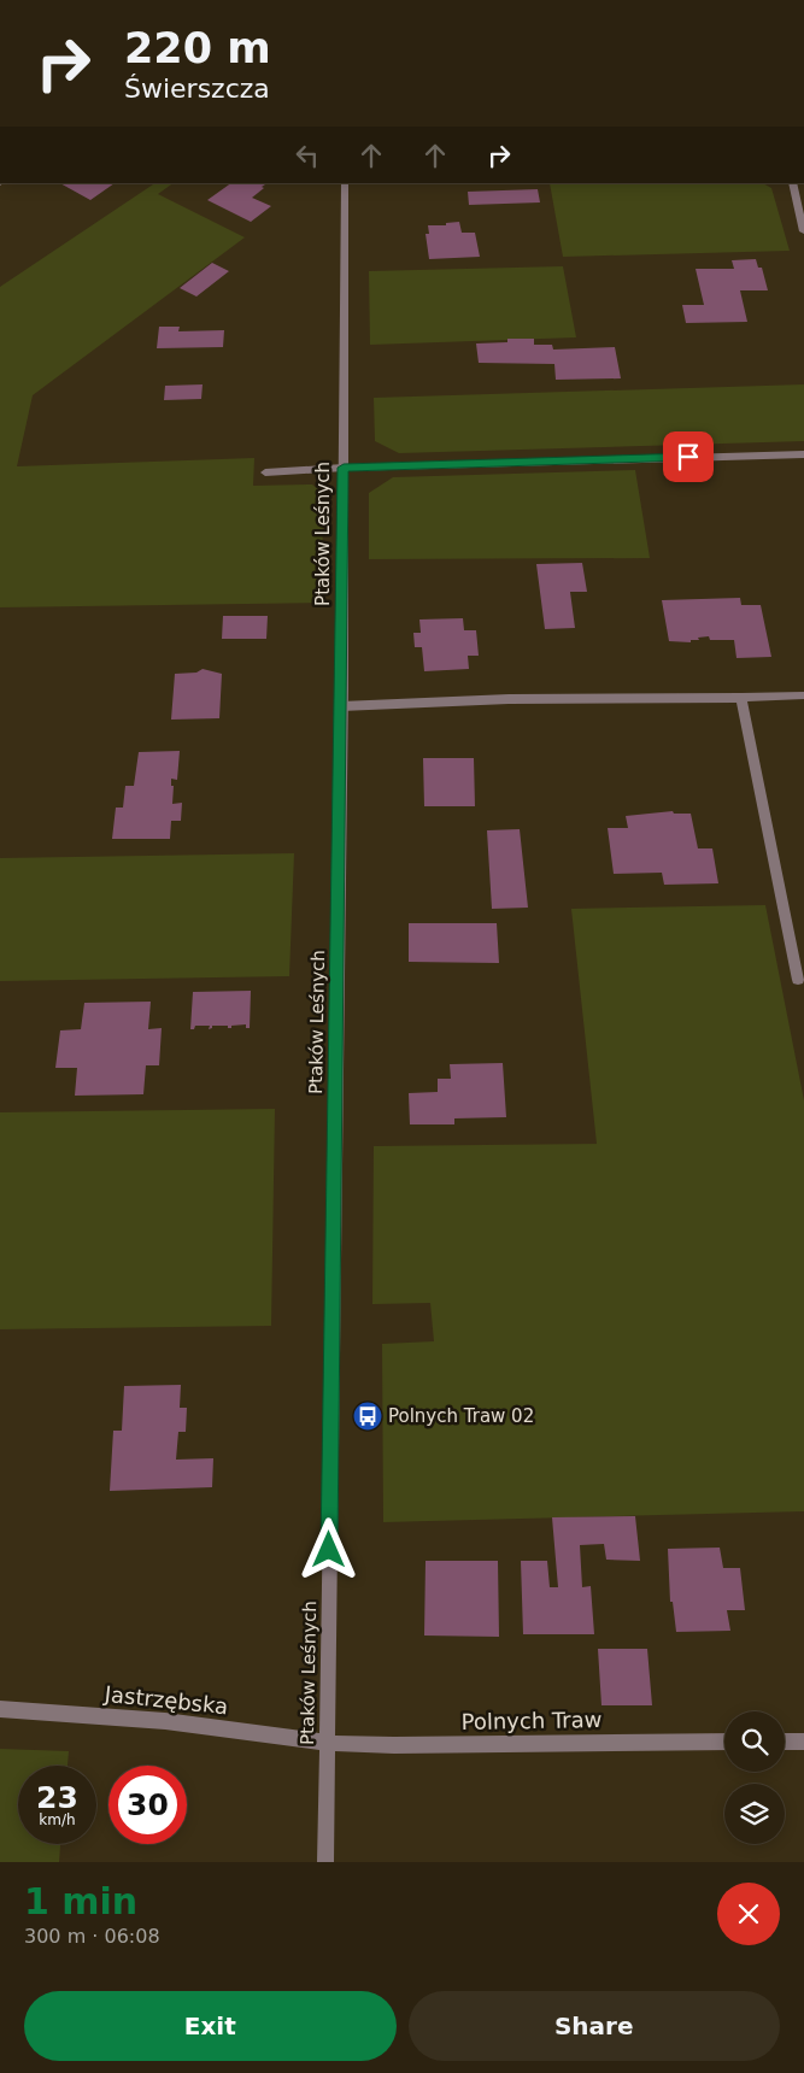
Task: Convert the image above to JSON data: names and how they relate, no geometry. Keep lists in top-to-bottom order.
{
  "streets": {
    "street": ["Ptaków Leśnych", "Jastrzębska", "Polnych Traw"]
  },
  "crossings": [
    ["Ptaków Leśnych", "Jastrzębska"],
    ["Ptaków Leśnych", "Polnych Traw"],
    ["Jastrzębska", "Polnych Traw"]
  ],
  "places": {
    "bus stop": ["Polnych Traw 02"]
  },
  "page": {
    "turn": ["220 m", "Świerszcza"],
    "speed": "23 km/h",
    "limit": "30",
    "heading": ["1 min", "300 m · 06:08"],
    "buttons": ["Exit", "Share"]
  }
}
